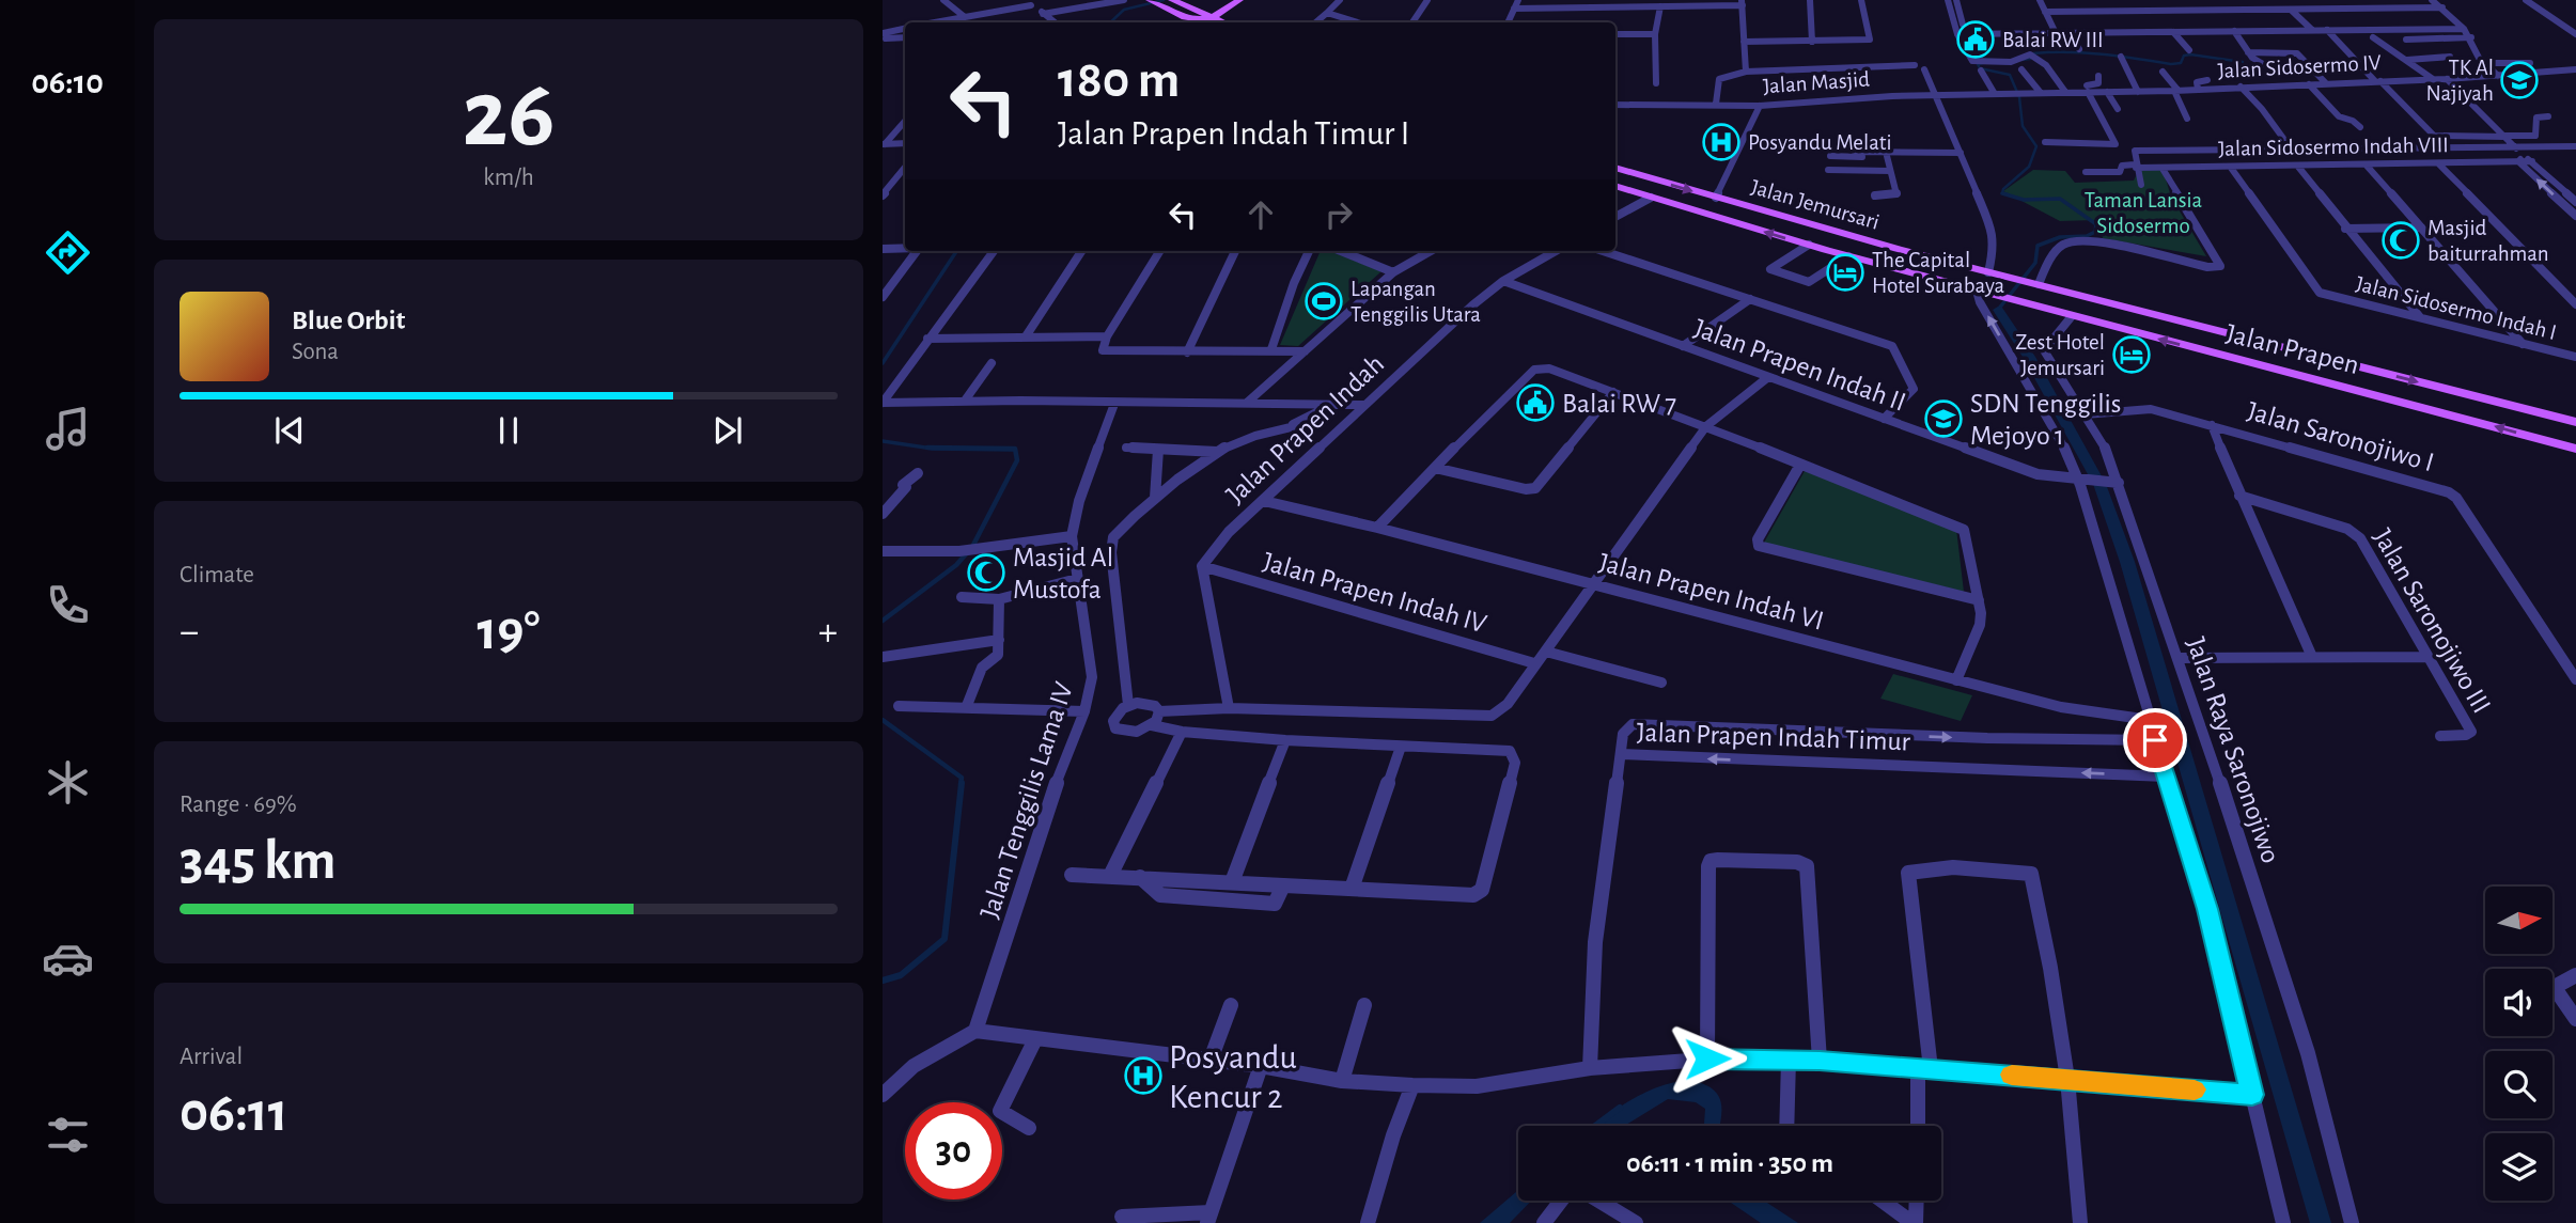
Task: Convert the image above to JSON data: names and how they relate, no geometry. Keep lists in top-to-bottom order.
{
  "streets": {
    "main road": ["Jalan Jemursari", "Jalan Prapen"],
    "street": [
      "Jalan Sidosermo IV",
      "Jalan Masjid",
      "Jalan Sidosermo Indah VIII",
      "Jalan Sidosermo Indah I",
      "Jalan Prapen Indah II",
      "Jalan Prapen Indah",
      "Jalan Saronojiwo I",
      "Jalan Prapen Indah VI",
      "Jalan Prapen Indah IV",
      "Jalan Saronojiwo III",
      "Jalan Prapen Indah Timur",
      "Jalan Raya Saronojiwo",
      "Jalan Tenggilis Lama IV"
    ]
  },
  "crossings": [
    ["Jalan Sidosermo IV", "Jalan Masjid"],
    ["Jalan Sidosermo Indah VIII", "Jalan Sidosermo Indah I"],
    ["Jalan Jemursari", "Jalan Prapen"],
    ["Jalan Prapen", "Jalan Raya Saronojiwo"],
    ["Jalan Prapen Indah II", "Jalan Prapen Indah"],
    ["Jalan Prapen Indah", "Jalan Prapen Indah VI"],
    ["Jalan Prapen Indah", "Jalan Prapen Indah IV"],
    ["Jalan Saronojiwo I", "Jalan Raya Saronojiwo"]
  ],
  "parks": ["Taman Lansia Sidosermo"],
  "places": {
    "public building": ["Balai RW III", "Balai RW 7"],
    "school or university": ["TK Al Najiyah", "SDN Tenggilis Mejoyo 1"],
    "hospital": ["Posyandu Melati", "Posyandu Kencur 2"],
    "mosque": ["Masjid baiturrahman", "Masjid Al Mustofa"],
    "hotel": ["The Capital Hotel Surabaya", "Zest Hotel Jemursari"],
    "sports": ["Lapangan Tenggilis Utara"]
  },
  "north": "right",
  "page": {
    "tabs": "06:10",
    "tile": [
      ["26", "km/h"],
      "Climate",
      ["Range · 69%", "345 km"],
      ["Arrival", "06:11"]
    ],
    "turn": ["180 m", "Jalan Prapen Indah Timur I"],
    "song": ["Blue Orbit", "Sona"],
    "heat": ["−", "19°", "+"],
    "limit": "30",
    "trip": "06:11 · 1 min · 350 m"
  }
}
